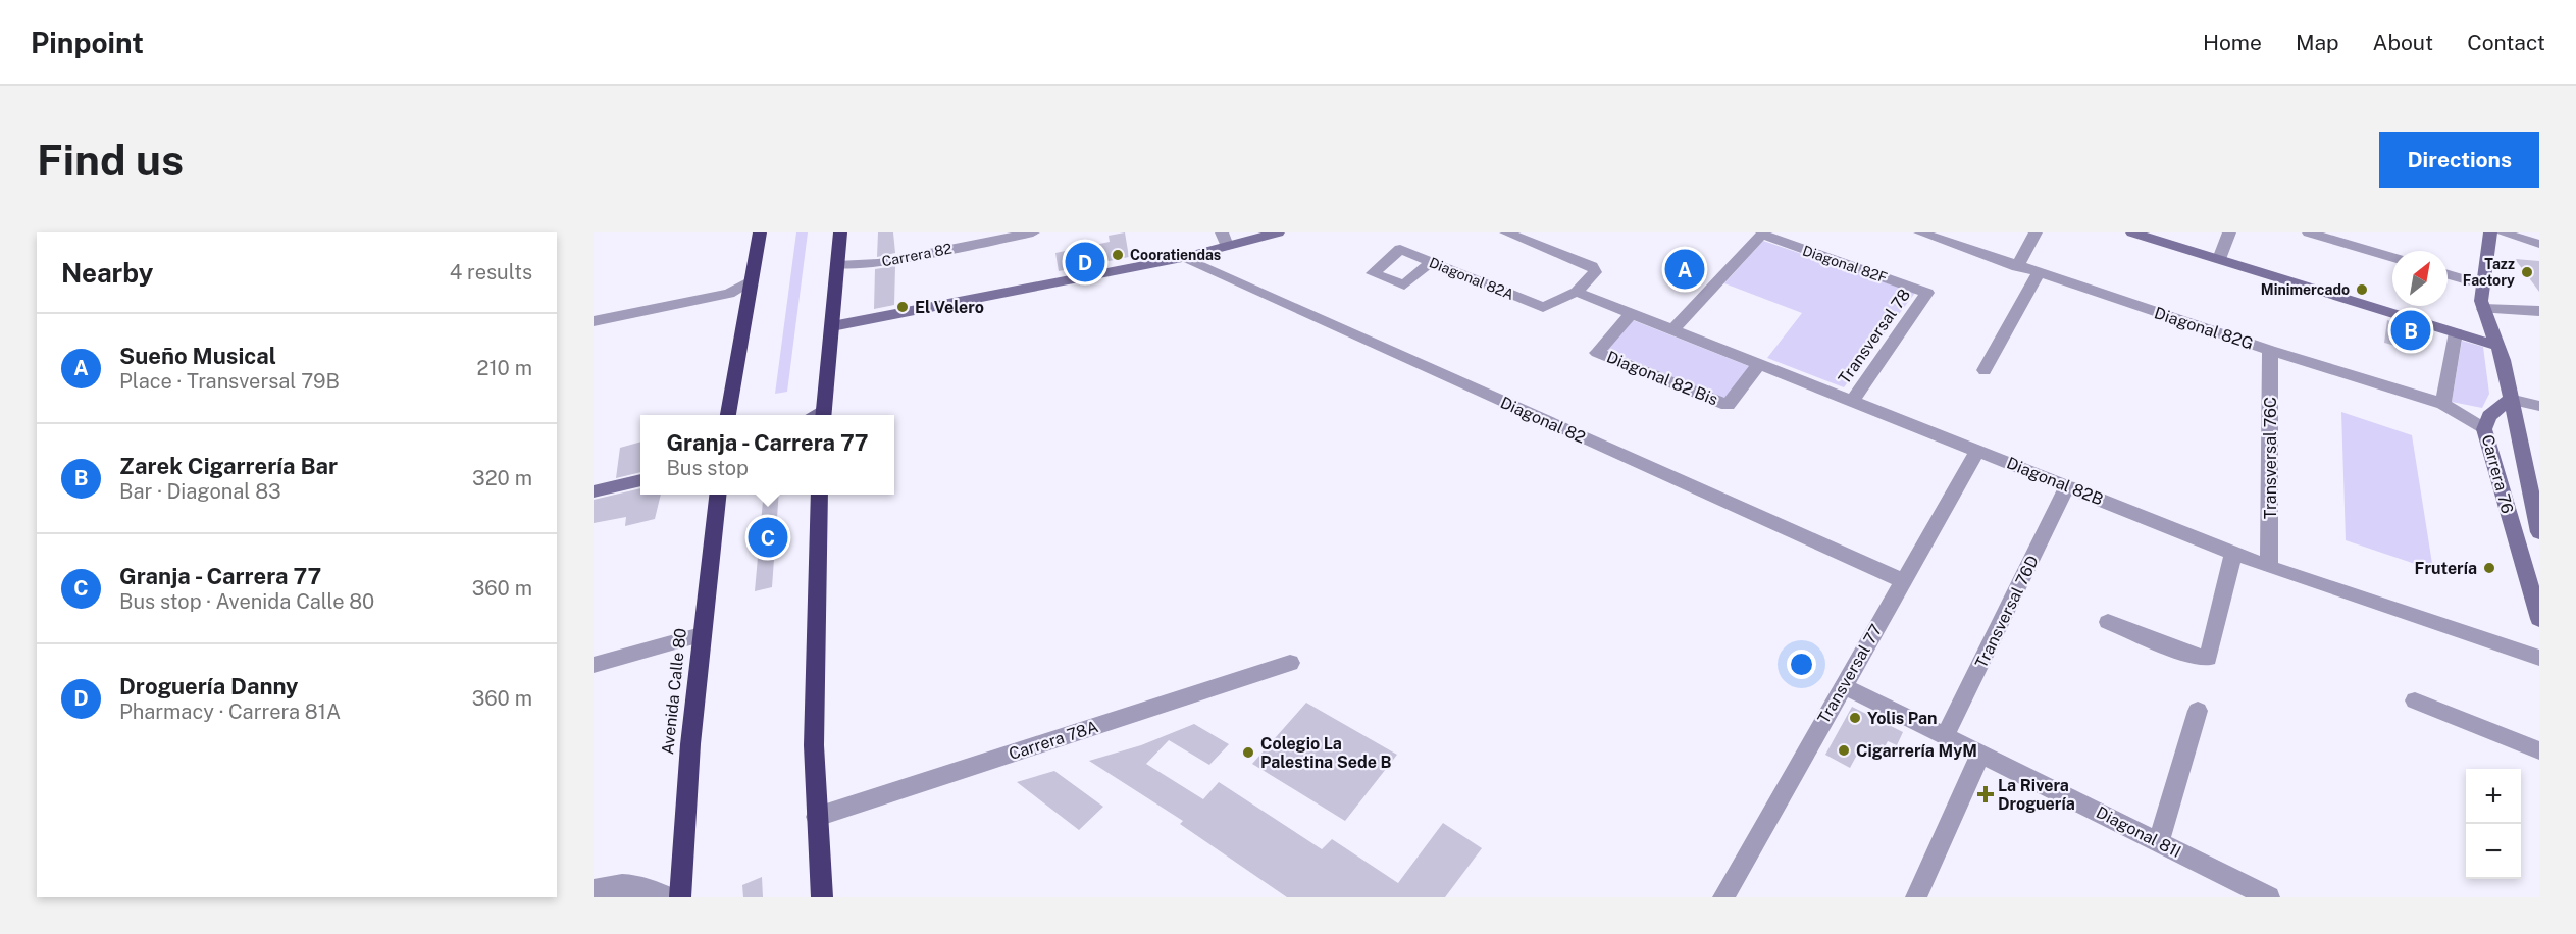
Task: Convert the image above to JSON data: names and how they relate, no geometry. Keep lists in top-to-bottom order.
{
  "streets": {
    "highway": ["Avenida Calle 80"],
    "street": [
      "Carrera 82",
      "Diagonal 82F",
      "Diagonal 82A",
      "Diagonal 82G",
      "Transversal 78",
      "Diagonal 82 Bis",
      "Diagonal 82",
      "Transversal 76C",
      "Carrera 76",
      "Diagonal 82B",
      "Transversal 76D",
      "Transversal 77",
      "Carrera 78A",
      "Diagonal 81I"
    ]
  },
  "crossings": [
    ["Diagonal 82F", "Transversal 78"],
    ["Diagonal 82A", "Diagonal 82B"],
    ["Diagonal 82G", "Transversal 76C"],
    ["Diagonal 82G", "Carrera 76"],
    ["Transversal 78", "Diagonal 82B"],
    ["Diagonal 82 Bis", "Diagonal 82B"],
    ["Diagonal 82", "Transversal 77"],
    ["Transversal 76C", "Diagonal 82B"],
    ["Diagonal 82B", "Transversal 76D"],
    ["Diagonal 82B", "Transversal 77"],
    ["Transversal 76D", "Diagonal 81I"],
    ["Transversal 77", "Diagonal 81I"]
  ],
  "places": {
    "other": [
      "Cooratiendas",
      "Tazz Factory",
      "Minimercado",
      "El Velero",
      "Frutería",
      "Yolis Pan",
      "Cigarrería MyM",
      "Colegio La Palestina Sede B"
    ],
    "health": ["La Rivera Droguería"]
  },
  "north": "top right",
  "page": {
    "header": "Pinpoint",
    "nav": [
      "Home",
      "Map",
      "About",
      "Contact"
    ],
    "buttons": "Directions",
    "title": "Find us",
    "heading": ["Nearby", "4 results"],
    "pins": [
      "D",
      "A",
      "B",
      "C"
    ],
    "list": [
      {
        "mark": "A",
        "name": "Sueño Musical",
        "note": "Place · Transversal 79B",
        "value": "210 m"
      },
      {
        "mark": "B",
        "name": "Zarek Cigarrería Bar",
        "note": "Bar · Diagonal 83",
        "value": "320 m"
      },
      {
        "mark": "C",
        "name": "Granja - Carrera 77",
        "note": "Bus stop · Avenida Calle 80",
        "value": "360 m"
      },
      {
        "mark": "D",
        "name": "Droguería Danny",
        "note": "Pharmacy · Carrera 81A",
        "value": "360 m"
      }
    ],
    "popup": ["Granja - Carrera 77", "Bus stop"],
    "map_buttons": ["+", "−"]
  }
}
